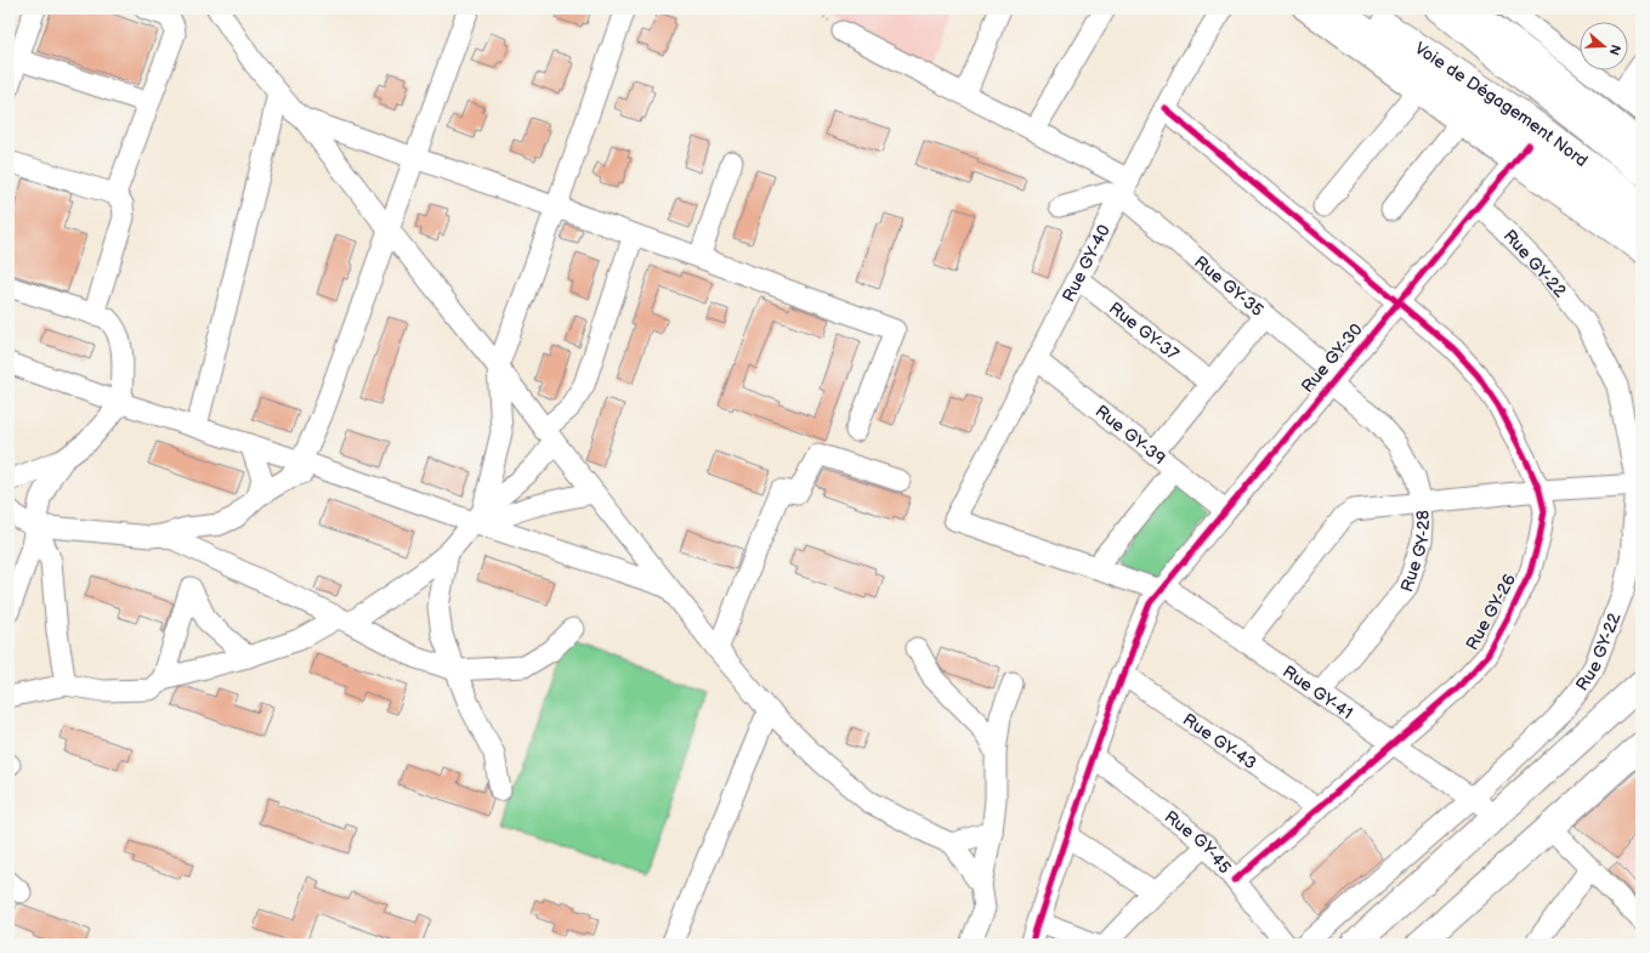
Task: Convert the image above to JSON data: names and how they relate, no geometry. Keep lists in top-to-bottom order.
{
  "streets": {
    "main road": ["Voie de Dégagement Nord"],
    "street": [
      "Rue GY-40",
      "Rue GY-22",
      "Rue GY-35",
      "Rue GY-37",
      "Rue GY-30",
      "Rue GY-39",
      "Rue GY-28",
      "Rue GY-26",
      "Rue GY-41",
      "Rue GY-43",
      "Rue GY-45"
    ]
  },
  "crossings": [
    ["Rue GY-40", "Rue GY-35"],
    ["Rue GY-40", "Rue GY-37"],
    ["Rue GY-40", "Rue GY-39"],
    ["Rue GY-40", "Rue GY-26"],
    ["Rue GY-40", "Rue GY-41"],
    ["Rue GY-22", "Rue GY-30"],
    ["Rue GY-22", "Rue GY-41"],
    ["Rue GY-35", "Rue GY-30"],
    ["Rue GY-35", "Rue GY-28"],
    ["Rue GY-30", "Rue GY-39"],
    ["Rue GY-30", "Rue GY-28"],
    ["Rue GY-30", "Rue GY-26"],
    ["Rue GY-30", "Rue GY-41"],
    ["Rue GY-30", "Rue GY-43"],
    ["Rue GY-30", "Rue GY-45"],
    ["Rue GY-28", "Rue GY-41"],
    ["Rue GY-26", "Rue GY-41"],
    ["Rue GY-26", "Rue GY-43"],
    ["Rue GY-26", "Rue GY-45"]
  ],
  "north": "right"
}
